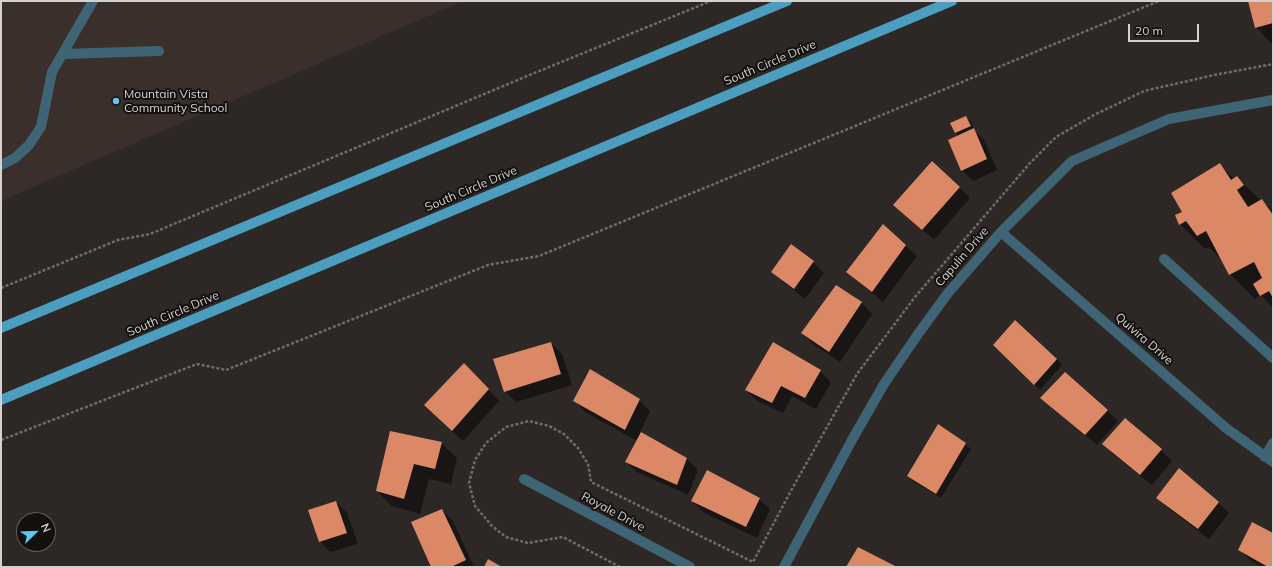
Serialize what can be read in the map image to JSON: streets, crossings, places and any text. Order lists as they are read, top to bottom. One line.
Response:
{"streets":{"main road":["South Circle Drive"],"street":["Capulin Drive","Quivira Drive","Royale Drive"]},"crossings":[["Capulin Drive","Quivira Drive"]],"places":["Mountain Vista Community School"],"scale_bar":"20 m","north":"top right"}
